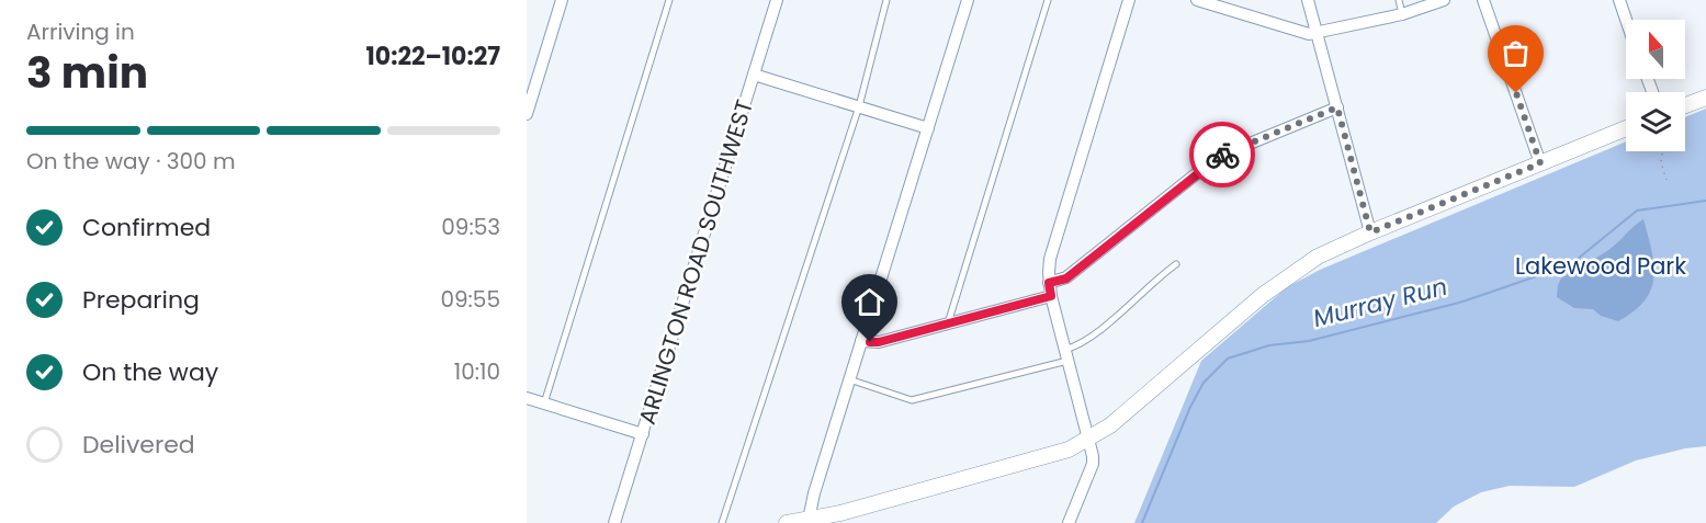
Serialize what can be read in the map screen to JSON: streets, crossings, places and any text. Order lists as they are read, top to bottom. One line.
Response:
{"streets":{"street":["ARLINGTON ROAD SOUTHWEST"]},"water":["Murray Run"],"parks":["Lakewood Park"],"north":"top","page":{"heading":["3 min","Arriving in","10:22–10:27"],"bar":"On the way · 300 m","list":[["Confirmed","09:53"],["Preparing","09:55"],["On the way","10:10"],"Delivered"]}}
